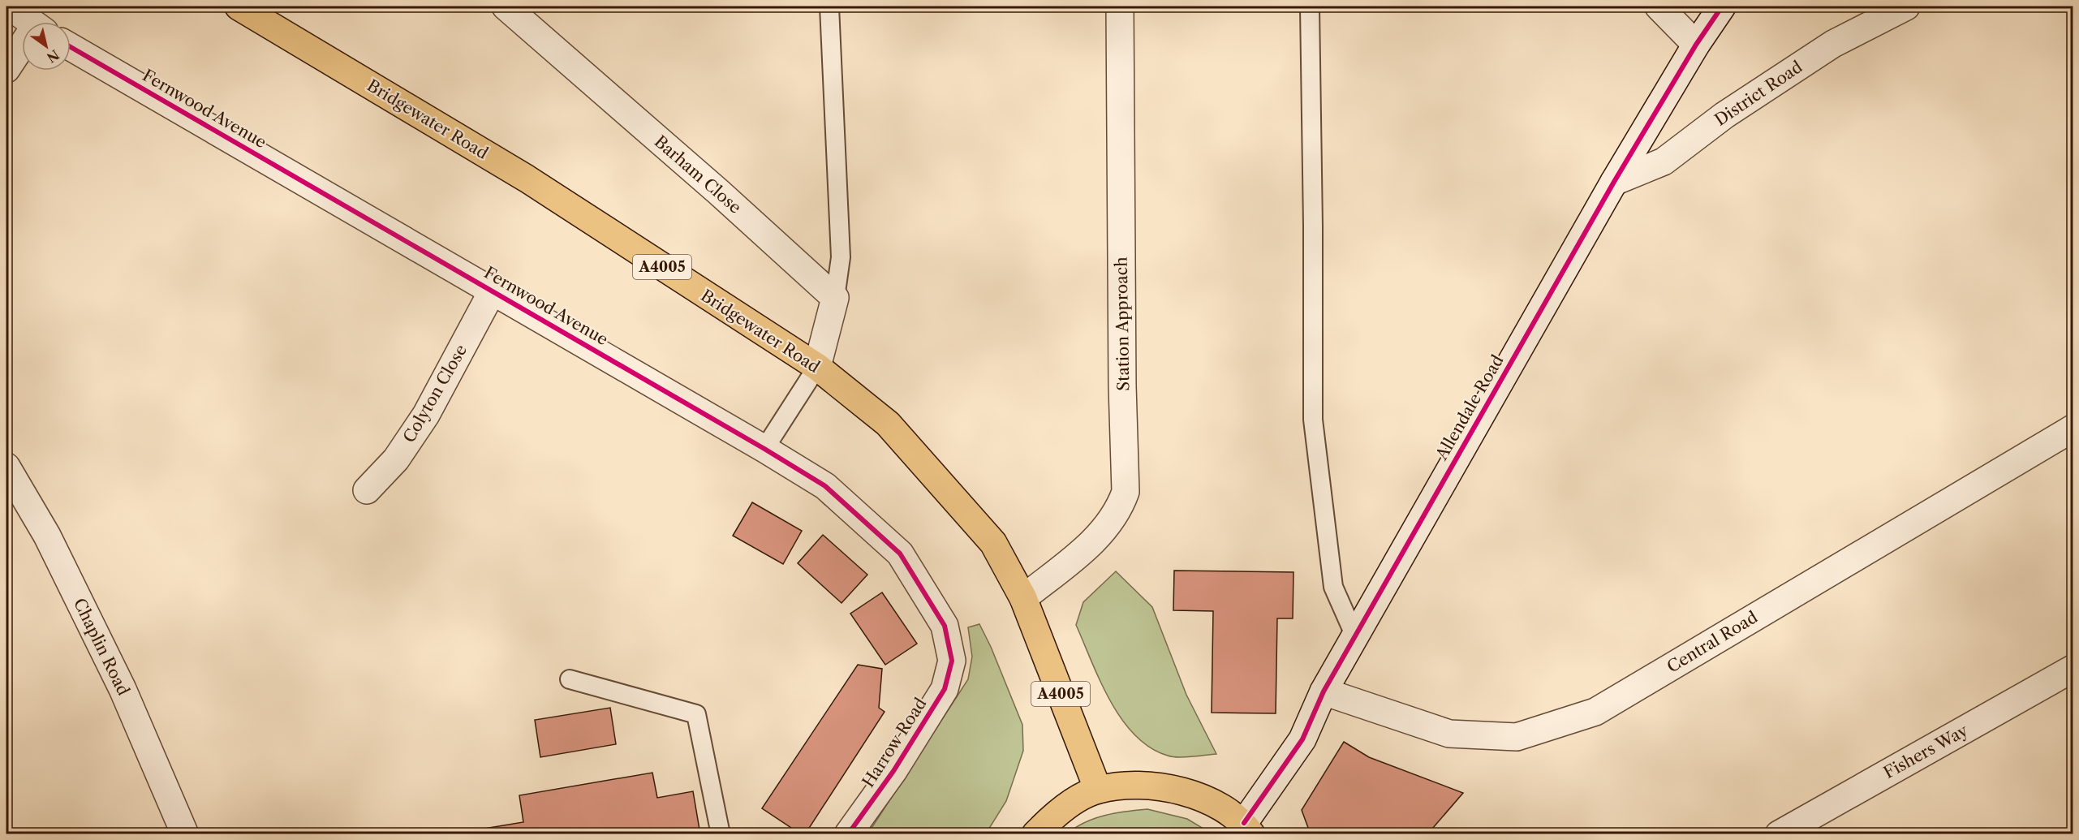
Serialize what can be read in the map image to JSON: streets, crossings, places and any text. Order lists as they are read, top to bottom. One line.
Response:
{"streets":{"main road":["Bridgewater Road","A4005"],"street":["District Road","Fernwood Avenue","Barham Close","Station Approach","Colyton Close","Allendale Road","Central Road","Chaplin Road","Harrow Road","Fishers Way"]},"crossings":[["District Road","Allendale Road"],["Fernwood Avenue","Colyton Close"],["Fernwood Avenue","Harrow Road"],["Bridgewater Road","Station Approach"],["Allendale Road","Central Road"]],"north":"bottom right"}
